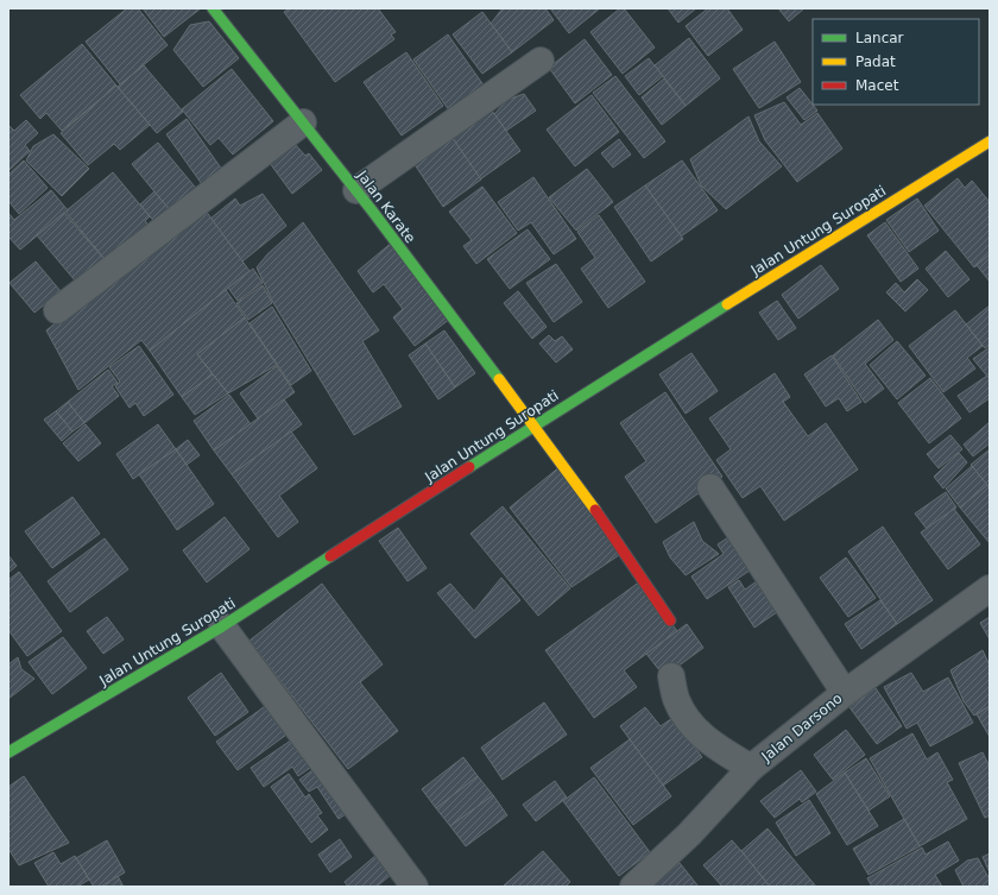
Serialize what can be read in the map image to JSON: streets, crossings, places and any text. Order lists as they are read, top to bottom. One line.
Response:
{"streets":{"main road":["Jalan Karate","Jalan Untung Suropati"],"street":["Jalan Darsono"]},"crossings":[["Jalan Karate","Jalan Untung Suropati"]],"legend":["Lancar","Padat","Macet"]}
